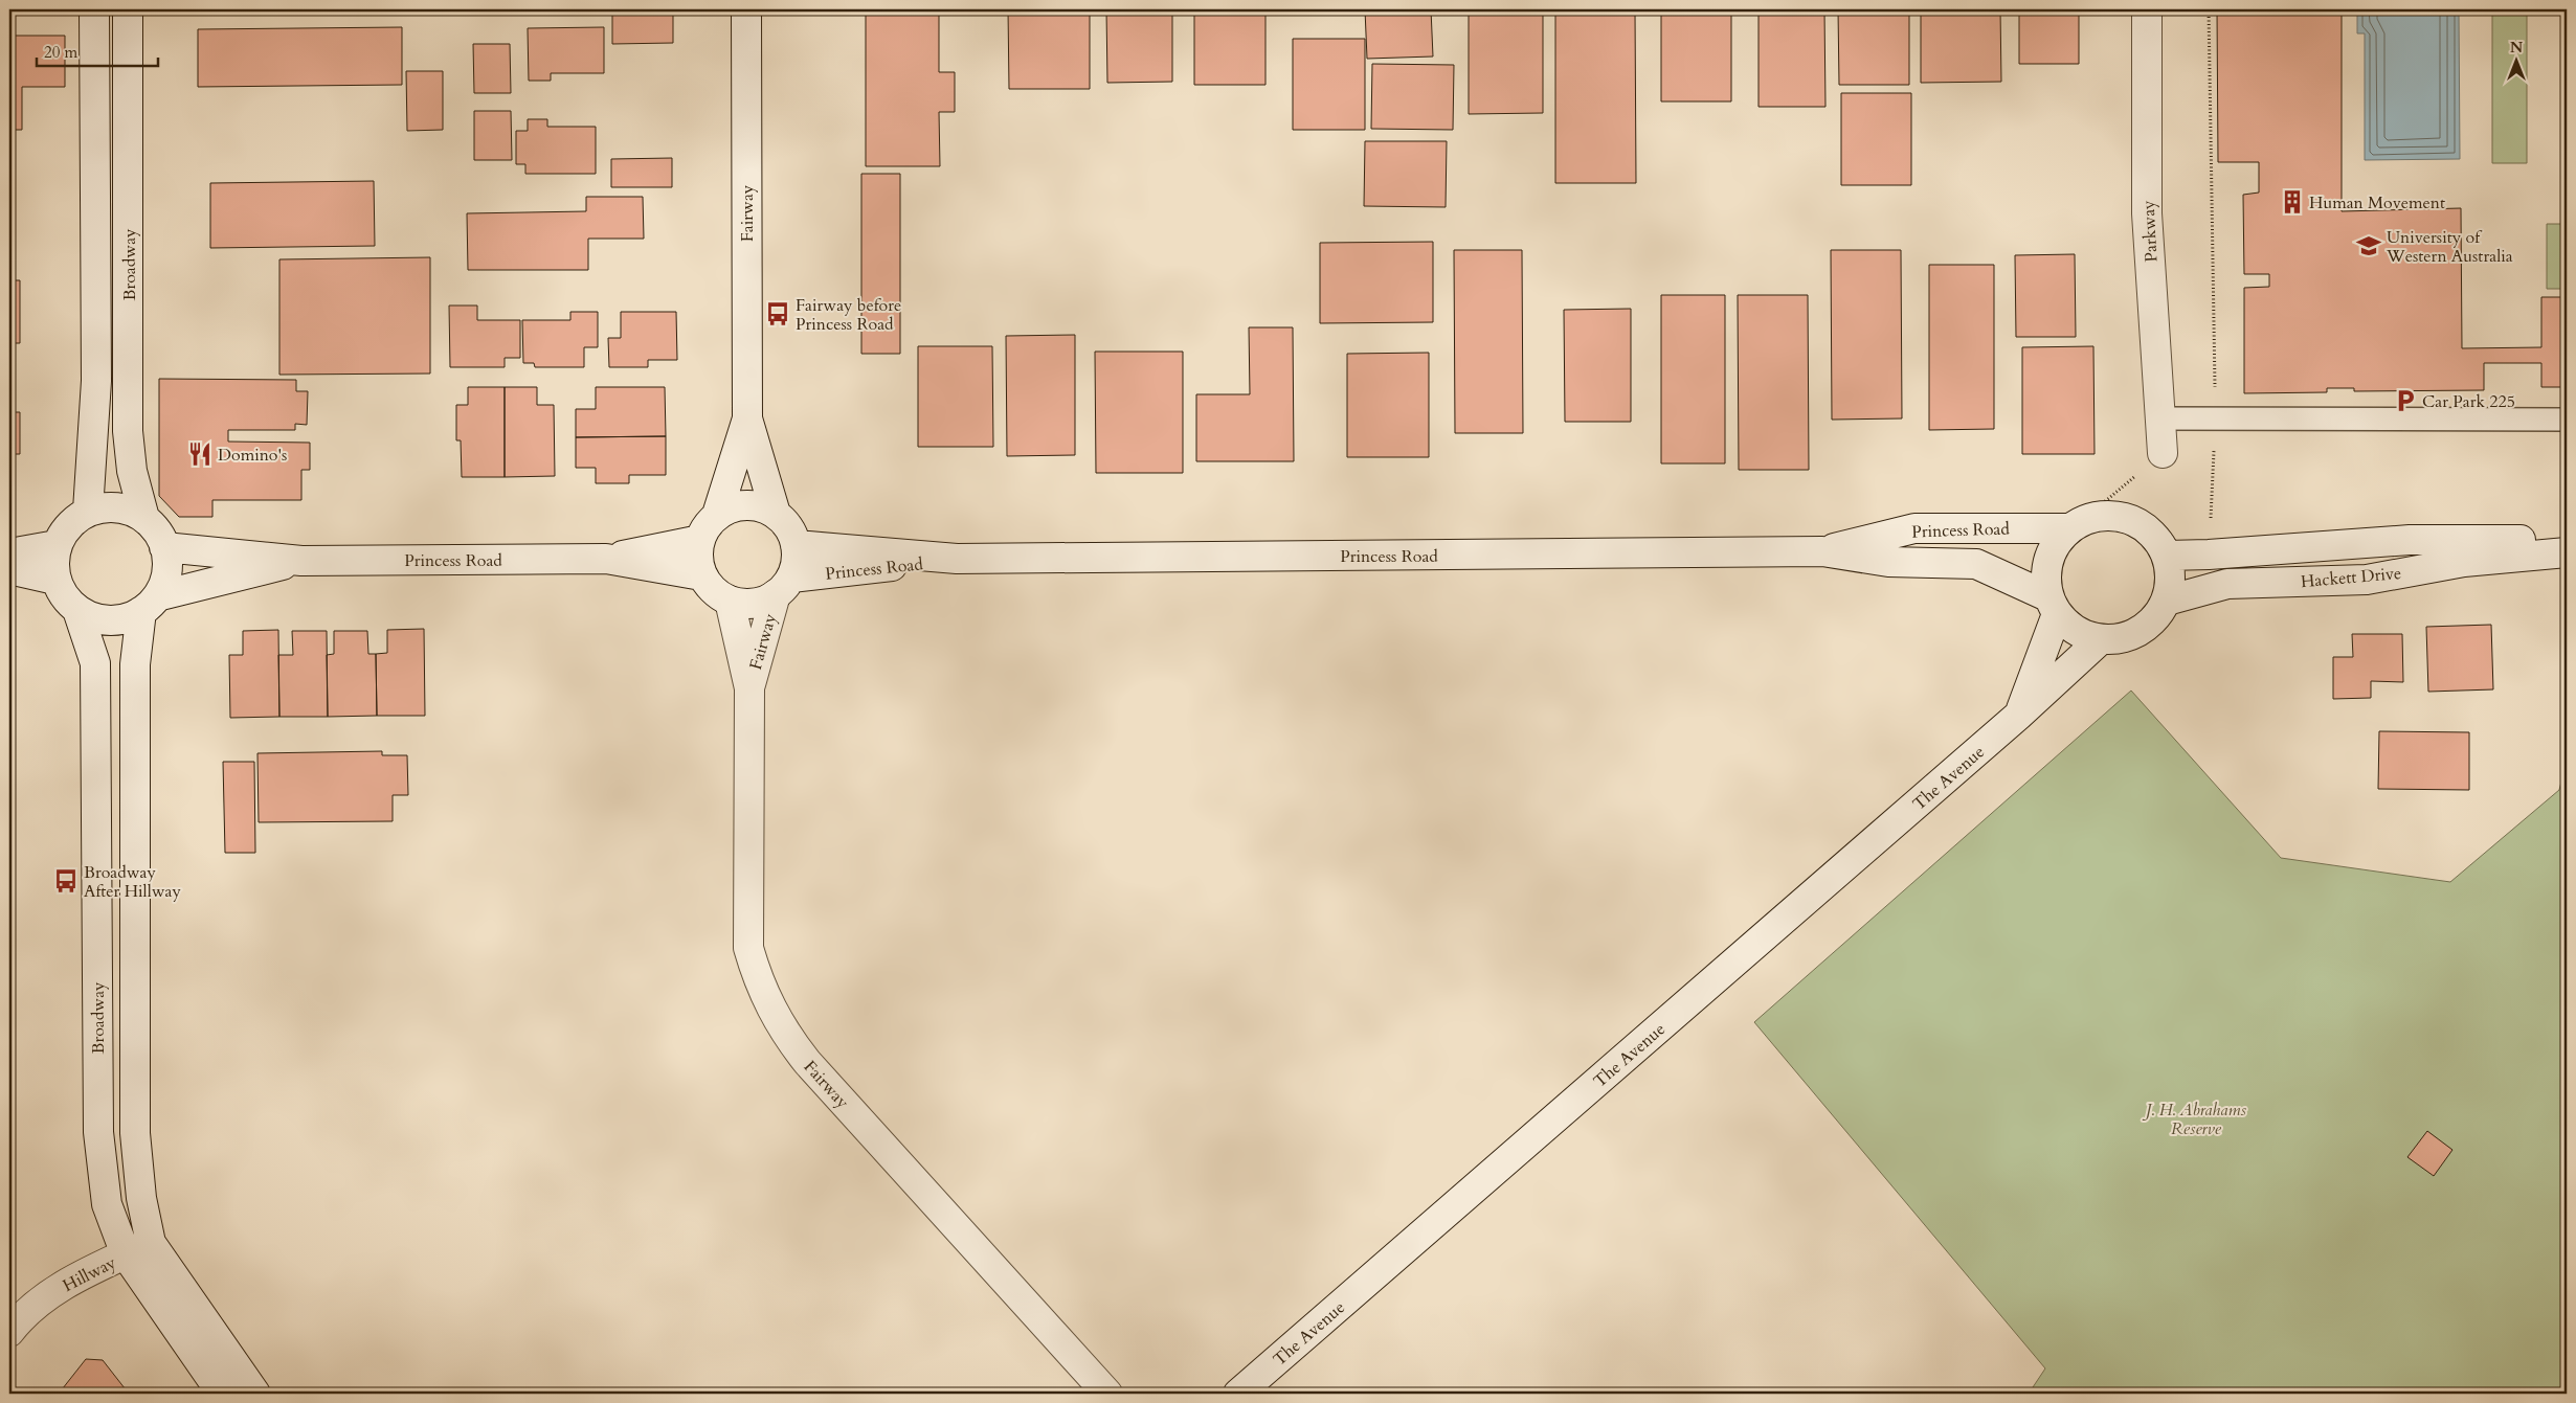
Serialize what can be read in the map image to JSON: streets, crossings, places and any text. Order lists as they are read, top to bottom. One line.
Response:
{"streets":{"main road":["Fairway","Parkway","Broadway","Princess Road","Hackett Drive","The Avenue","Hillway"]},"crossings":[["Fairway","Princess Road"],["Broadway","Princess Road"],["Broadway","Hillway"],["Princess Road","Hackett Drive"],["Princess Road","The Avenue"],["Hackett Drive","The Avenue"]],"parks":["J. H. Abrahams Reserve"],"places":{"building":["Human Movement"],"school or university":["University of Western Australia"],"bus stop":["Fairway before Princess Road","Broadway After Hillway"],"parking":["Car Park 225"],"restaurant":["Domino's"]},"scale_bar":"20 m","north":"top"}
